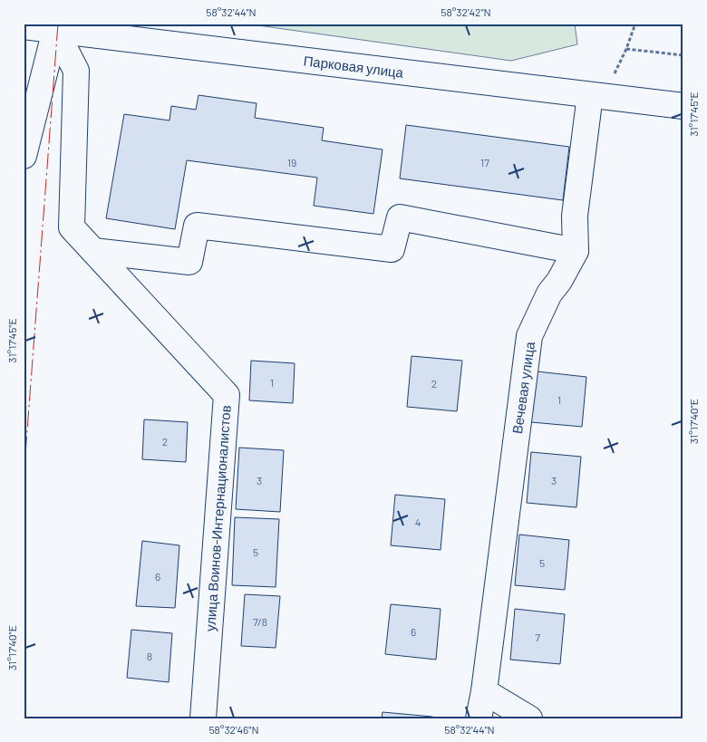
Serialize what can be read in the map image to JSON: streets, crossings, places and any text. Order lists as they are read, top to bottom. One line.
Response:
{"streets":{"street":["Парковая улица","Вечевая улица","улица Воинов-Интернационалистов"]},"crossings":[["Парковая улица","улица Воинов-Интернационалистов"]],"house_numbers":["19","17","1","2","1","2","3","3","4","5","5","6","7/8","6","7","8"],"coordinates":["58°32'44\"N","58°32'42\"N","31°17'45\"E","31°17'40\"E","58°32'46\"N"]}
